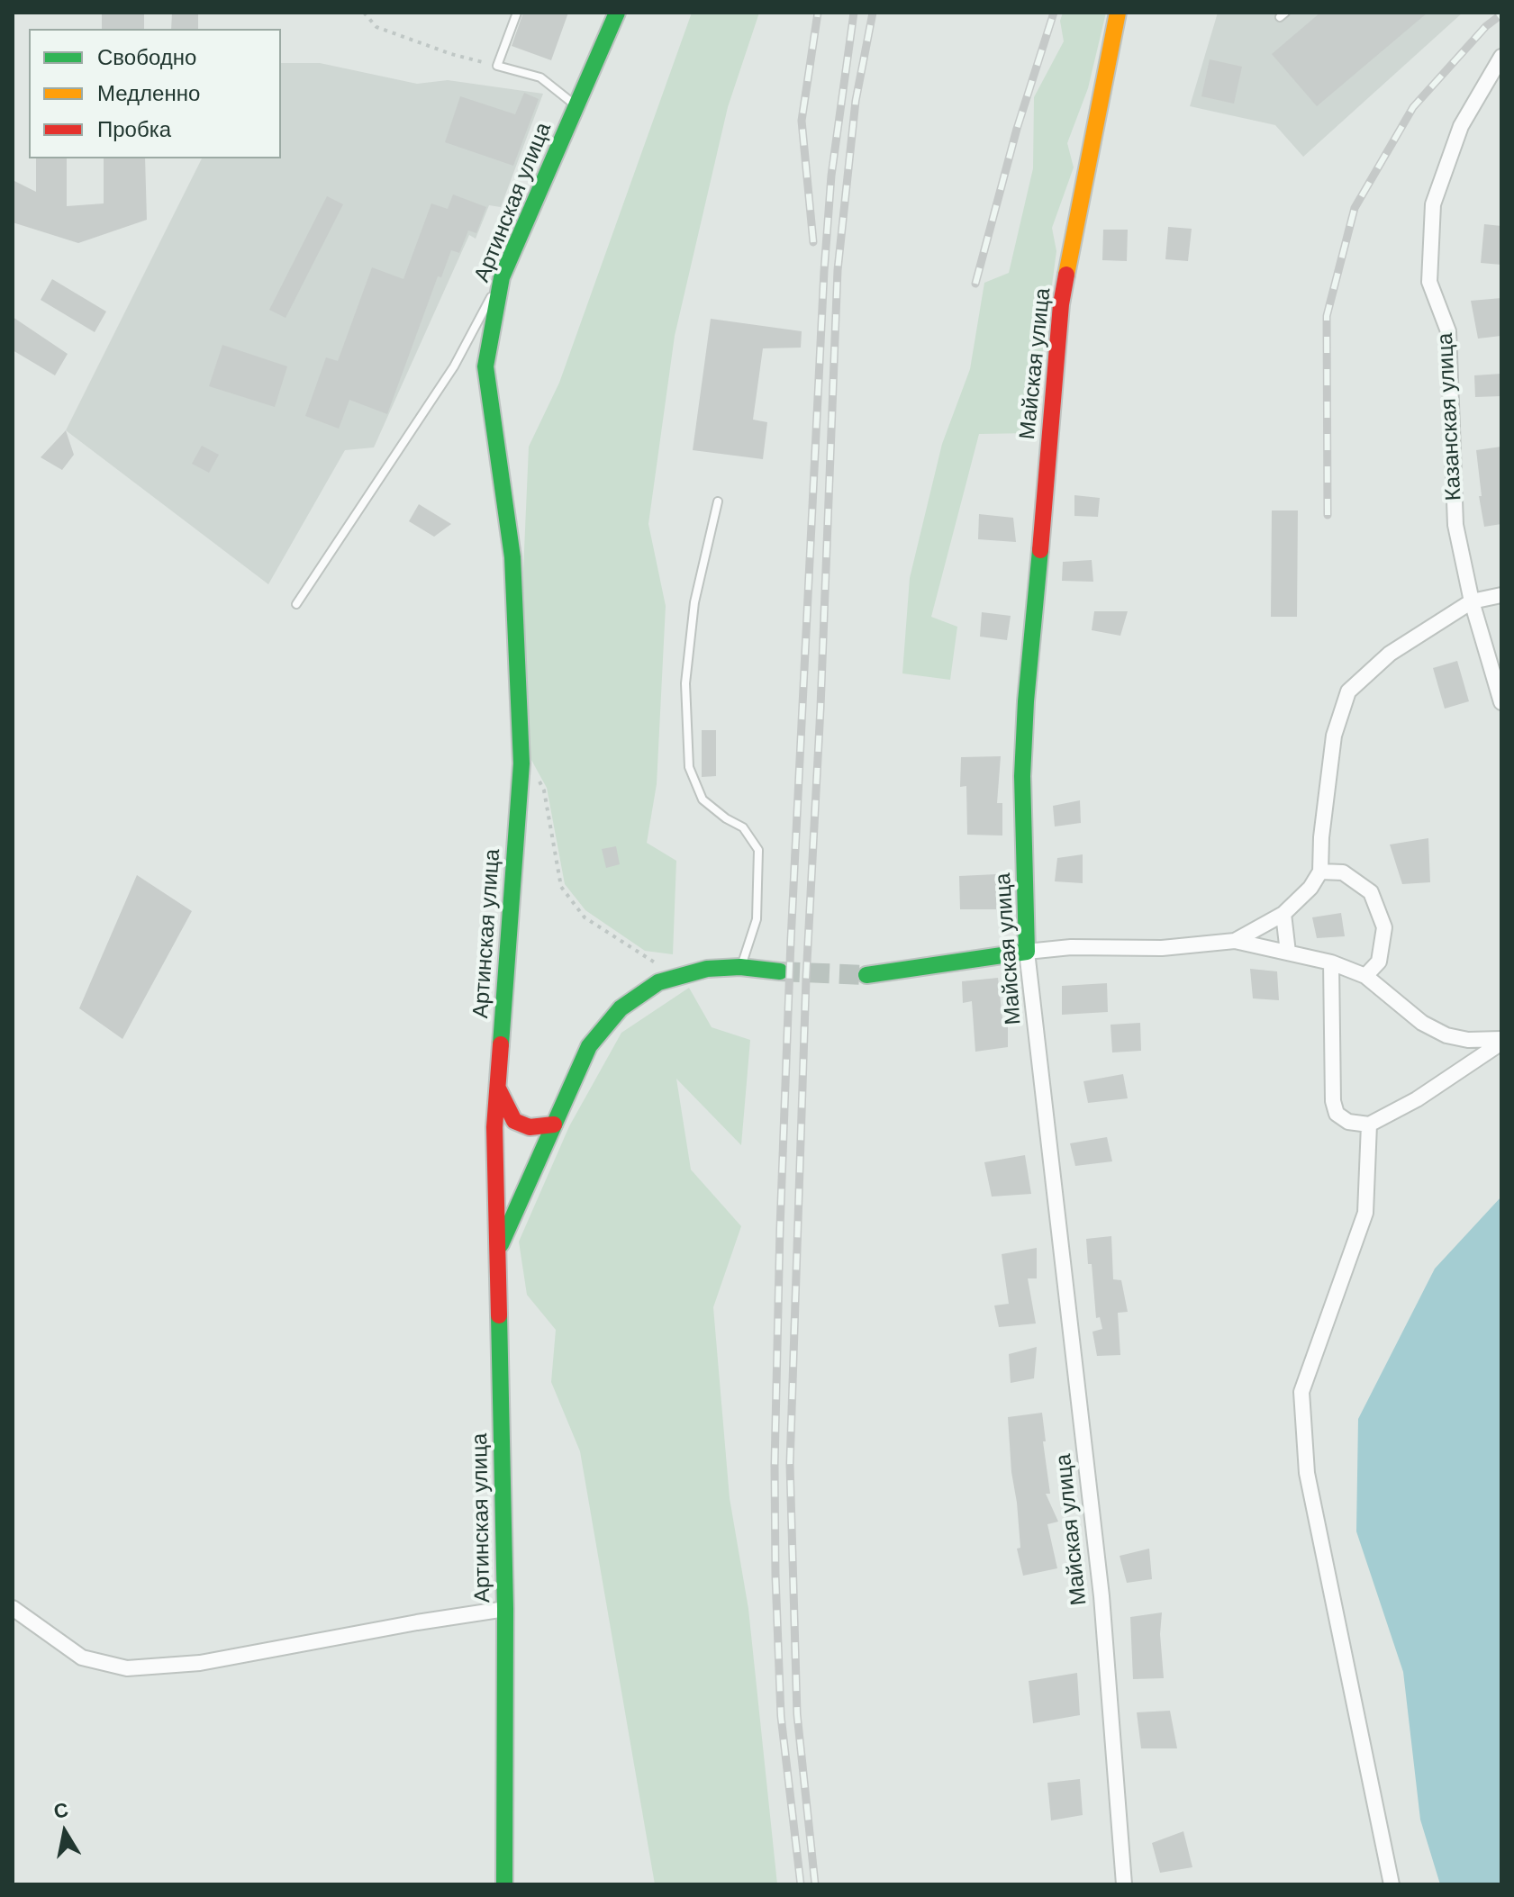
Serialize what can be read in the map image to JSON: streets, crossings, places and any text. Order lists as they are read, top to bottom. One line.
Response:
{"streets":{"street":["Артинская улица","Майская улица","Казанская улица"]},"legend":["Свободно","Медленно","Пробка"],"north":"top"}
